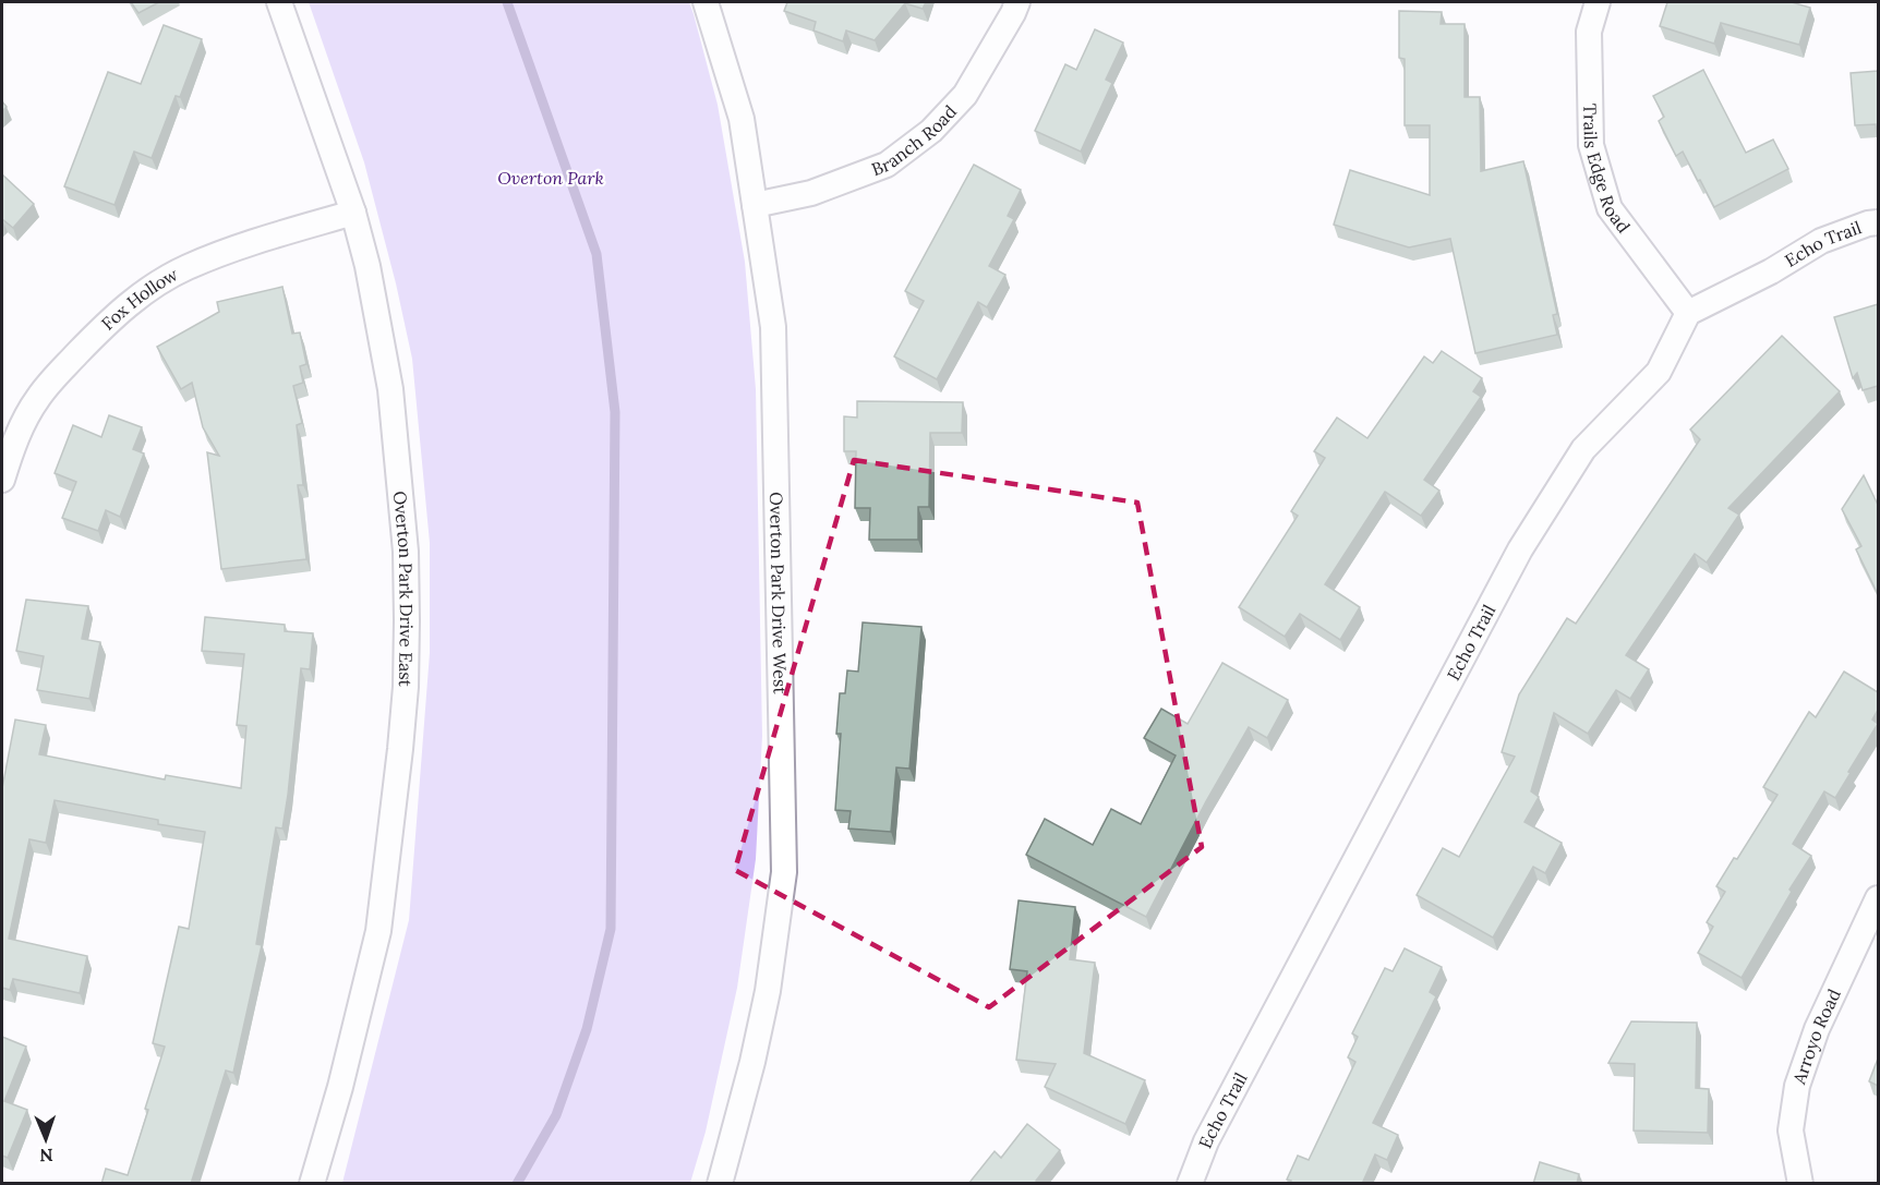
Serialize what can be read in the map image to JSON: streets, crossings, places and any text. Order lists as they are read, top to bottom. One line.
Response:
{"streets":{"street":["Branch Road","Trails Edge Road","Echo Trail","Fox Hollow","Overton Park Drive East","Overton Park Drive West","Arroyo Road"]},"crossings":[["Branch Road","Overton Park Drive West"],["Trails Edge Road","Echo Trail"],["Fox Hollow","Overton Park Drive East"]],"parks":["Overton Park"],"north":"bottom"}
